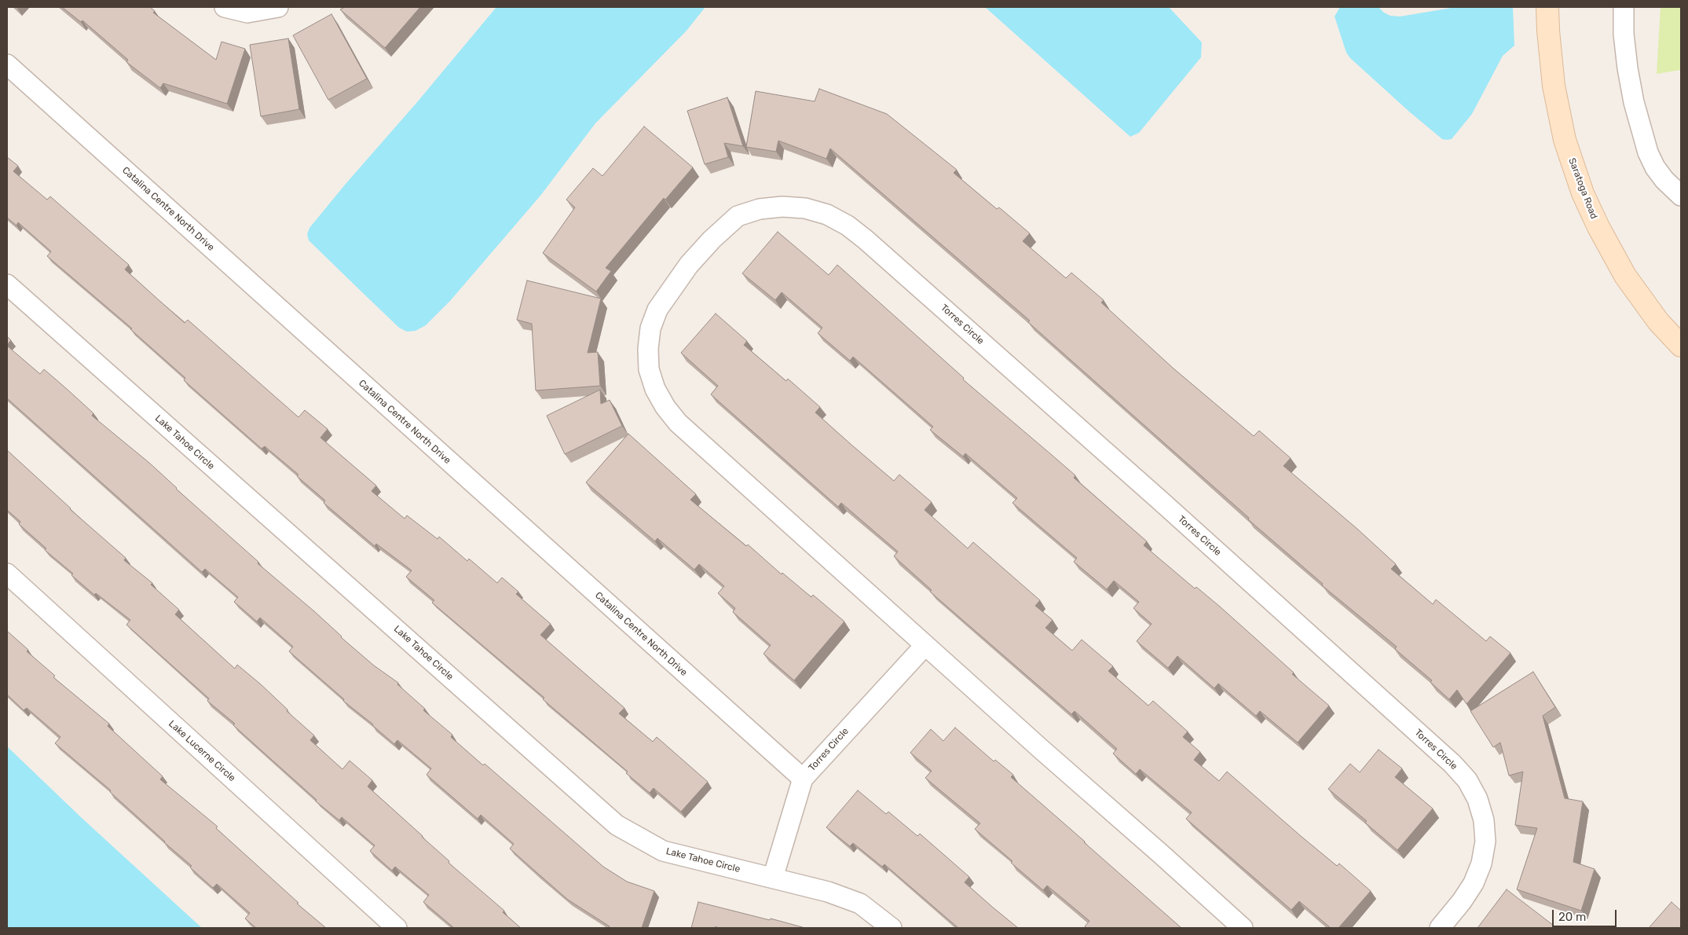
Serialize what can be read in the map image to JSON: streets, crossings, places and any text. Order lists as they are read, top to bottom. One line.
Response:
{"streets":{"street":["Saratoga Road","Catalina Centre North Drive","Torres Circle","Lake Tahoe Circle","Lake Lucerne Circle"]},"crossings":[["Catalina Centre North Drive","Torres Circle"],["Torres Circle","Lake Tahoe Circle"]],"scale_bar":"20 m"}
